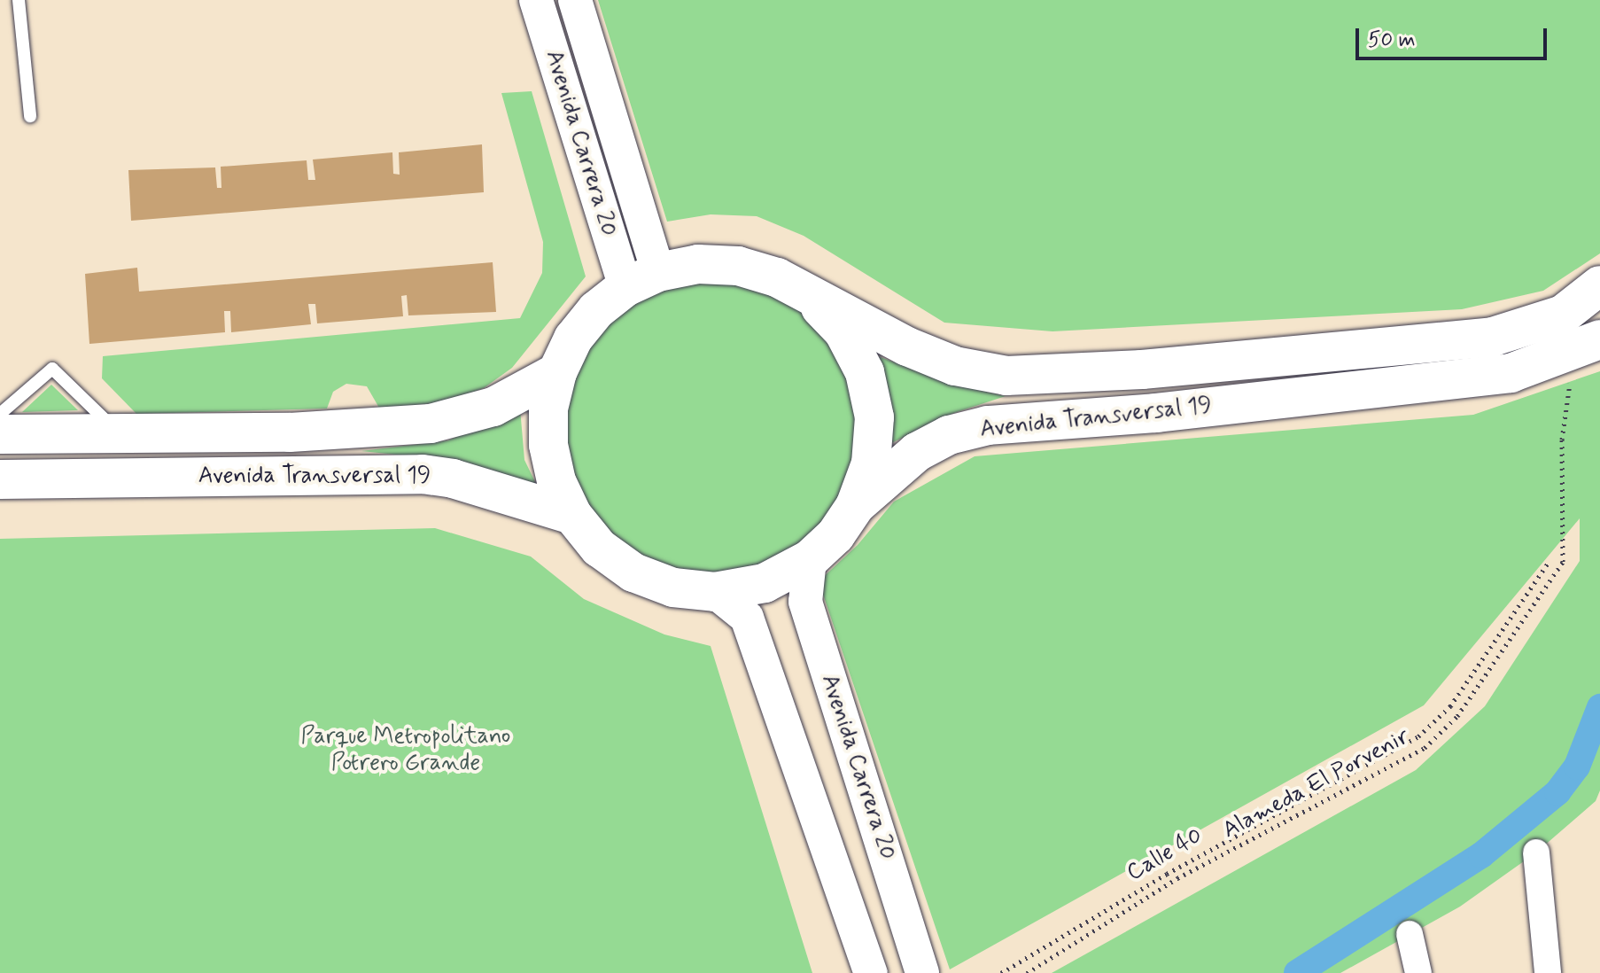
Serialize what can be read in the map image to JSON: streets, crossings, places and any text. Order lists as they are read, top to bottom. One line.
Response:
{"streets":{"main road":["Avenida Transversal 19"],"street":["Avenida Carrera 20"],"path":["Alameda El Porvenir","Calle 40"]},"crossings":[["Avenida Carrera 20","Avenida Transversal 19"],["Avenida Transversal 19","Alameda El Porvenir"]],"parks":["Parque Metropolitano Potrero Grande"],"scale_bar":"50 m"}
